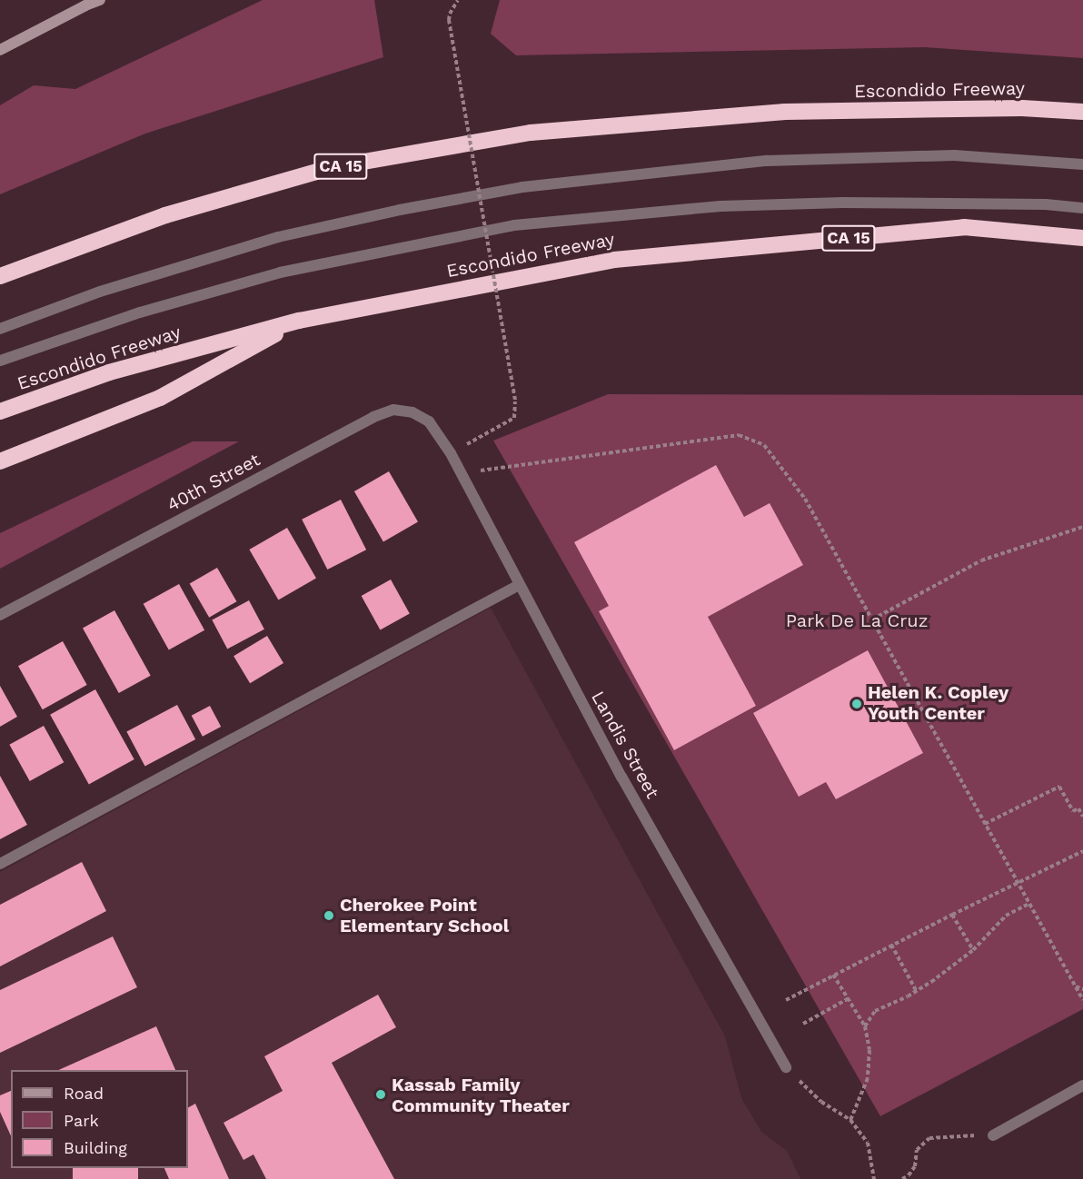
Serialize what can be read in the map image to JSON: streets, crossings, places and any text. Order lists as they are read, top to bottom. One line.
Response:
{"streets":{"highway":["Escondido Freeway","CA 15"],"street":["40th Street","Landis Street"]},"crossings":[["40th Street","Landis Street"]],"parks":["Park De La Cruz"],"places":["Helen K. Copley Youth Center","Cherokee Point Elementary School","Kassab Family Community Theater"],"legend":["Road","Park","Building"]}
